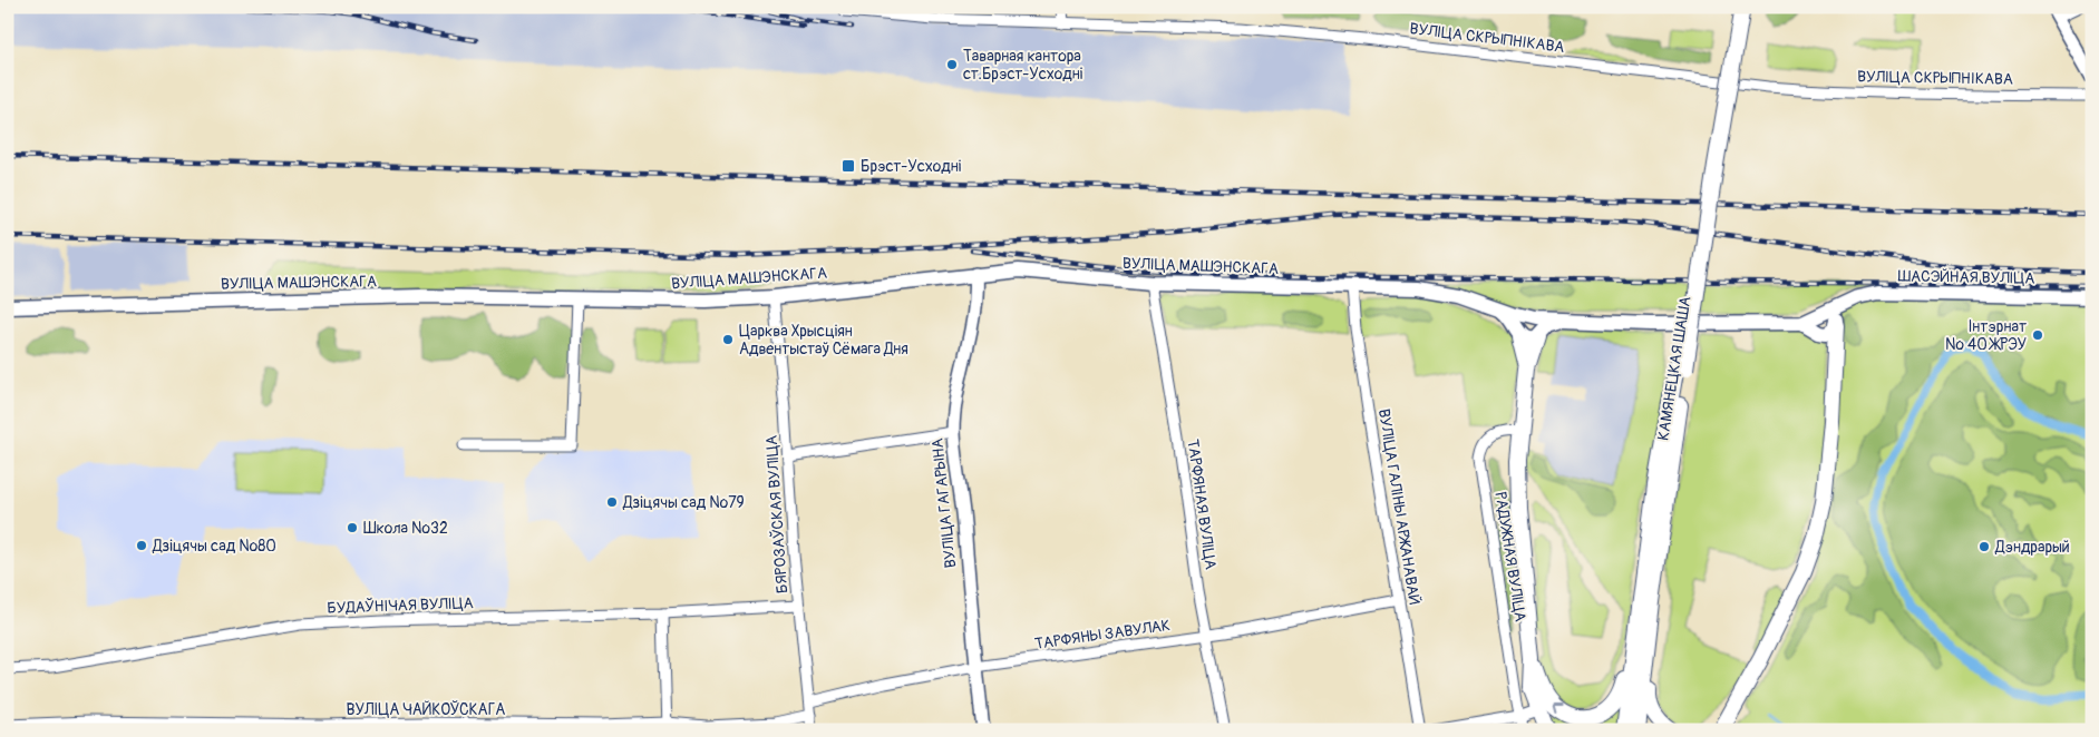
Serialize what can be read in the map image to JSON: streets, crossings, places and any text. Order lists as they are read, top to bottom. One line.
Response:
{"streets":{"main road":["ВУЛІЦА МАШЭНСКАГА","ШАСЭЙНАЯ ВУЛІЦА","КАМЯНЕЦКАЯ ШАША"],"street":["ВУЛІЦА СКРЫПНІКАВА","ВУЛІЦА ГАГАРЫНА","ТАРФЯНАЯ ВУЛІЦА","ВУЛІЦА ГАЛІНЫ АРЖАНАВАЙ","БЯРОЗАЎСКАЯ ВУЛІЦА","РАДУЖНАЯ ВУЛІЦА","БУДАЎНІЧАЯ ВУЛІЦА","ТАРФЯНЫ ЗАВУЛАК","ВУЛІЦА ЧАЙКОЎСКАГА"]},"crossings":[["ВУЛІЦА МАШЭНСКАГА","ВУЛІЦА ГАГАРЫНА"],["ВУЛІЦА МАШЭНСКАГА","ТАРФЯНАЯ ВУЛІЦА"],["ВУЛІЦА МАШЭНСКАГА","ВУЛІЦА ГАЛІНЫ АРЖАНАВАЙ"],["ВУЛІЦА МАШЭНСКАГА","БЯРОЗАЎСКАЯ ВУЛІЦА"],["ВУЛІЦА ГАГАРЫНА","ТАРФЯНЫ ЗАВУЛАК"],["ТАРФЯНАЯ ВУЛІЦА","ТАРФЯНЫ ЗАВУЛАК"],["ВУЛІЦА ГАЛІНЫ АРЖАНАВАЙ","ТАРФЯНЫ ЗАВУЛАК"],["БЯРОЗАЎСКАЯ ВУЛІЦА","БУДАЎНІЧАЯ ВУЛІЦА"],["БЯРОЗАЎСКАЯ ВУЛІЦА","ТАРФЯНЫ ЗАВУЛАК"],["БЯРОЗАЎСКАЯ ВУЛІЦА","ВУЛІЦА ЧАЙКОЎСКАГА"]],"places":{"other":["Таварная кантора ст.Брэст-Усходні","Інтэрнат № 40 ЖРЭУ","Царква Хрысціян Адвентыстаў Сёмага Дня","Дзіцячы сад №79","Школа №32","Дзіцячы сад №80","Дэндрарый"],"transit":["Брэст-Усходні"]}}
